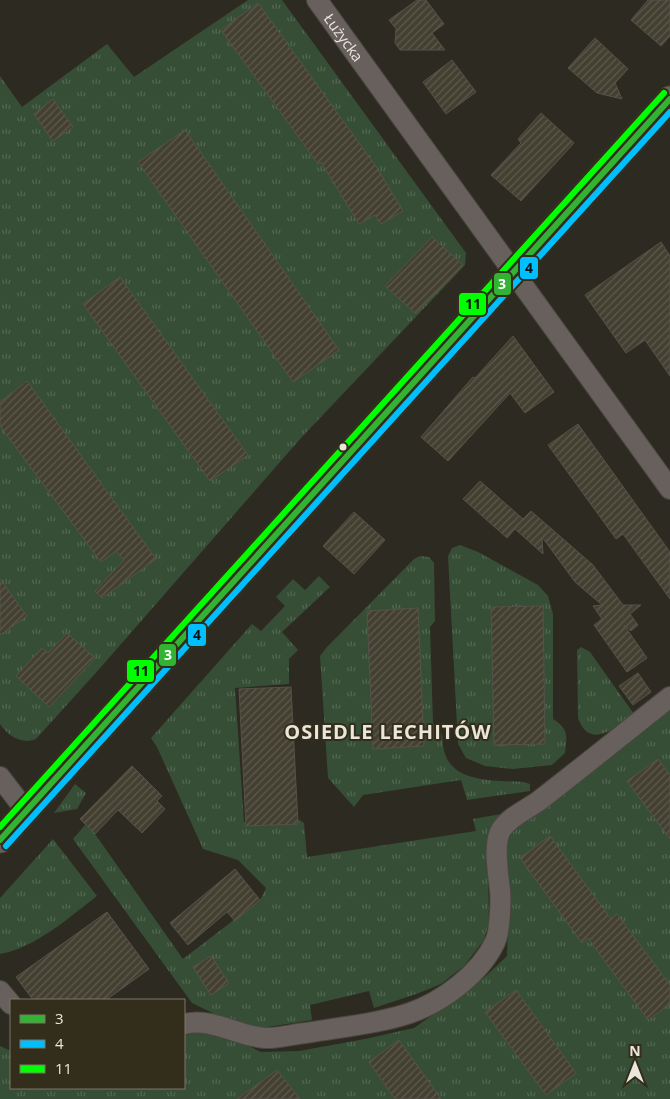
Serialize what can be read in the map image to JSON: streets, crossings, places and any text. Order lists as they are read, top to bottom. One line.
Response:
{"streets":{"street":["Łużycka"]},"districts":["OSIEDLE LECHITÓW"],"lines":["transit line 11","transit line 3","transit line 4"],"legend":["3","4","11"],"north":"top"}
